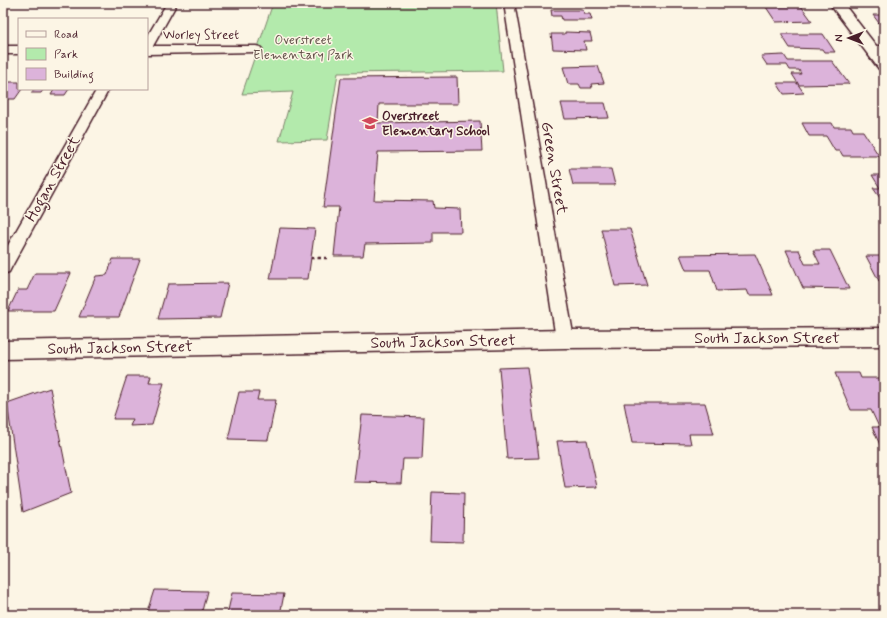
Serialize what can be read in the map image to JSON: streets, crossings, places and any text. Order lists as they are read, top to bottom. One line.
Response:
{"streets":{"main road":["South Jackson Street"],"street":["Worley Street","Green Street","Hogan Street"]},"crossings":[["Green Street","South Jackson Street"]],"parks":["Overstreet Elementary Park"],"places":{"school or university":["Overstreet Elementary School"]},"legend":["Road","Park","Building"],"north":"left"}
